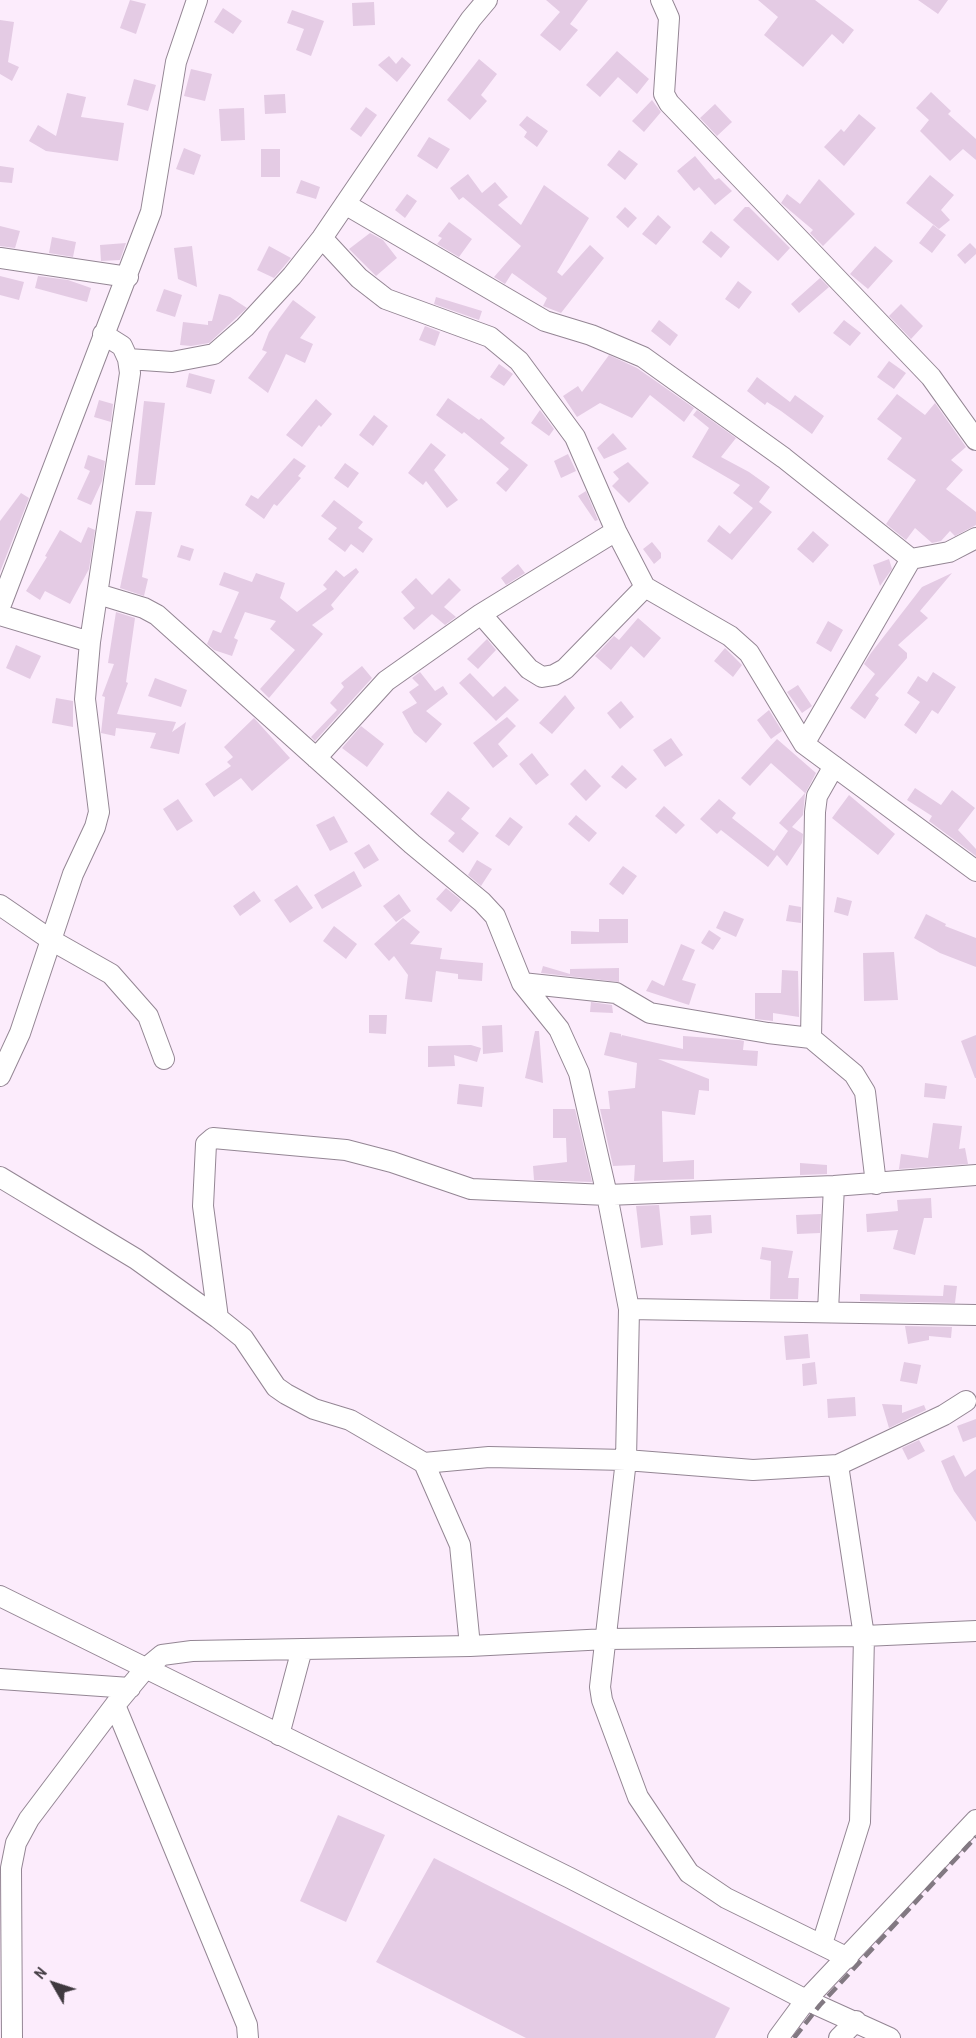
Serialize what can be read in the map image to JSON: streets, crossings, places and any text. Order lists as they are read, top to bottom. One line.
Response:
{"north":"top left"}
